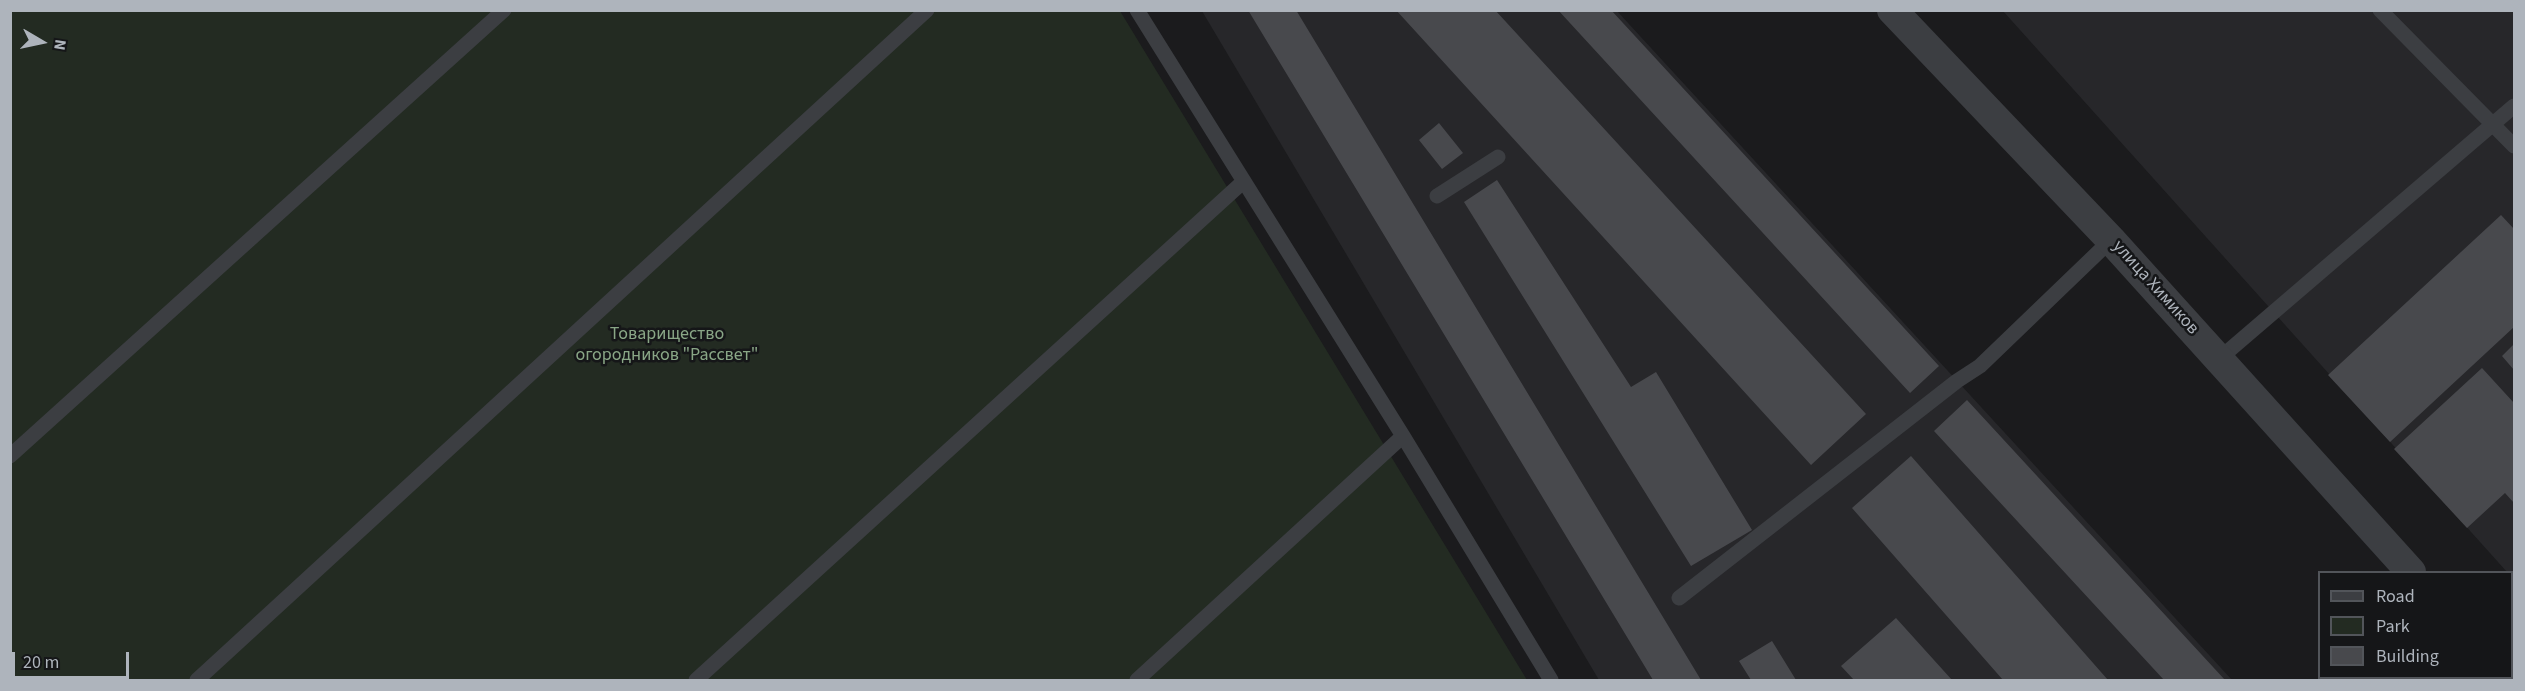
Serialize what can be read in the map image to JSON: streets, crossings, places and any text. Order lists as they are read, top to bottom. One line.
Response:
{"streets":{"street":["улица Химиков"]},"parks":["Товарищество огородников \"Рассвет\""],"legend":["Road","Park","Building"],"scale_bar":"20 m","north":"right"}
